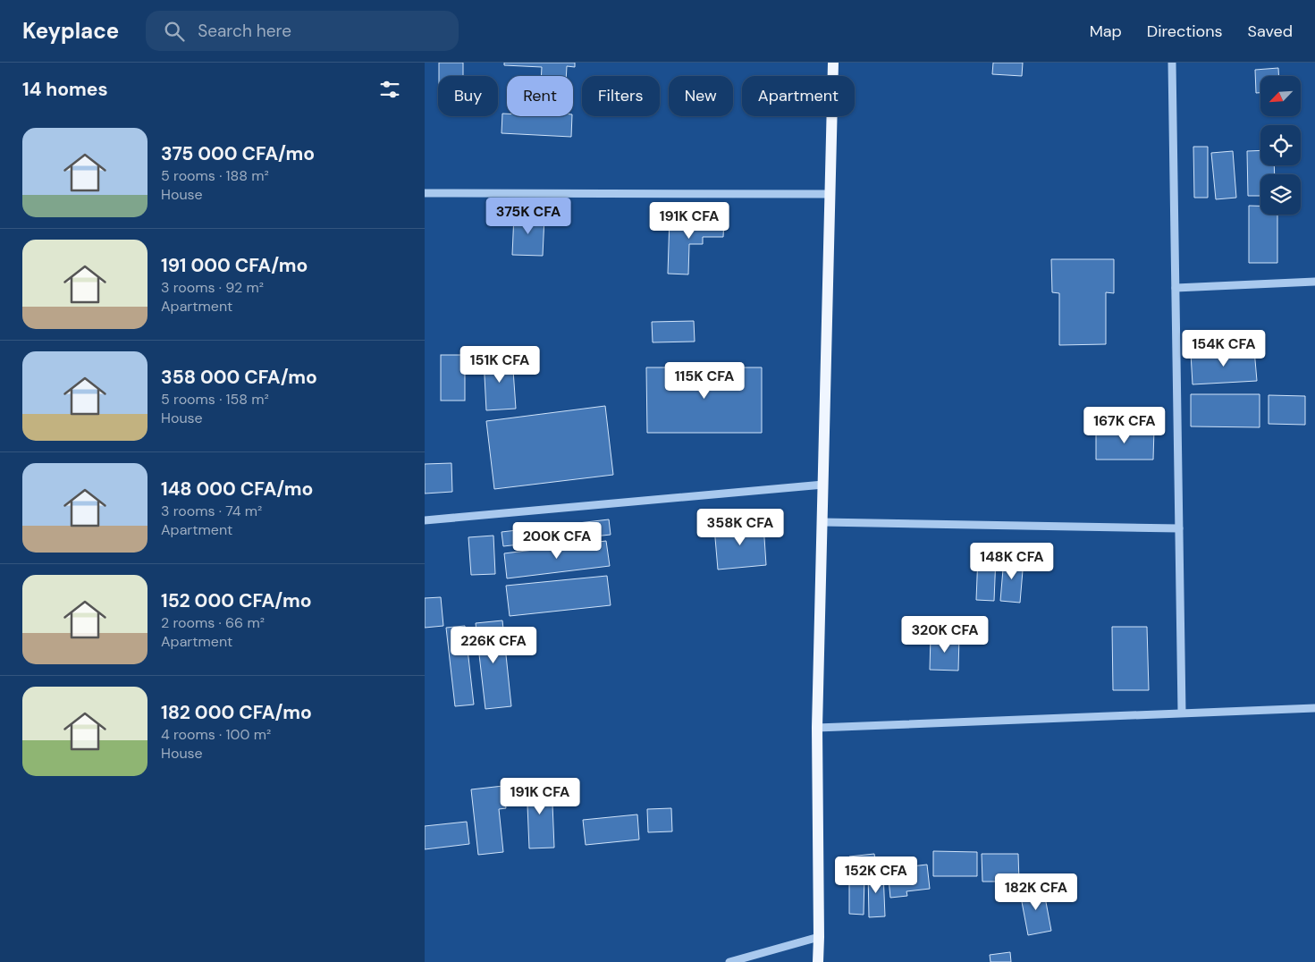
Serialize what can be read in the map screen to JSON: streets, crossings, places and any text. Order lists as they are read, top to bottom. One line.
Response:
{"north":"bottom left","page":{"header":"Keyplace","search":"Search here","nav":["Map","Directions","Saved"],"heading":"14 homes","chip":["Buy","Rent","Filters","New","Apartment"],"list":[{"name":"375 000 CFA/mo","note":"5 rooms · 188 m² · House"},{"name":"191 000 CFA/mo","note":"3 rooms · 92 m² · Apartment"},{"name":"358 000 CFA/mo","note":"5 rooms · 158 m² · House"},{"name":"148 000 CFA/mo","note":"3 rooms · 74 m² · Apartment"},{"name":"152 000 CFA/mo","note":"2 rooms · 66 m² · Apartment"},{"name":"182 000 CFA/mo","note":"4 rooms · 100 m² · House"}],"price":["375K CFA","191K CFA","154K CFA","151K CFA","115K CFA","167K CFA","358K CFA","200K CFA","148K CFA","320K CFA","226K CFA","191K CFA","152K CFA","182K CFA"]}}
